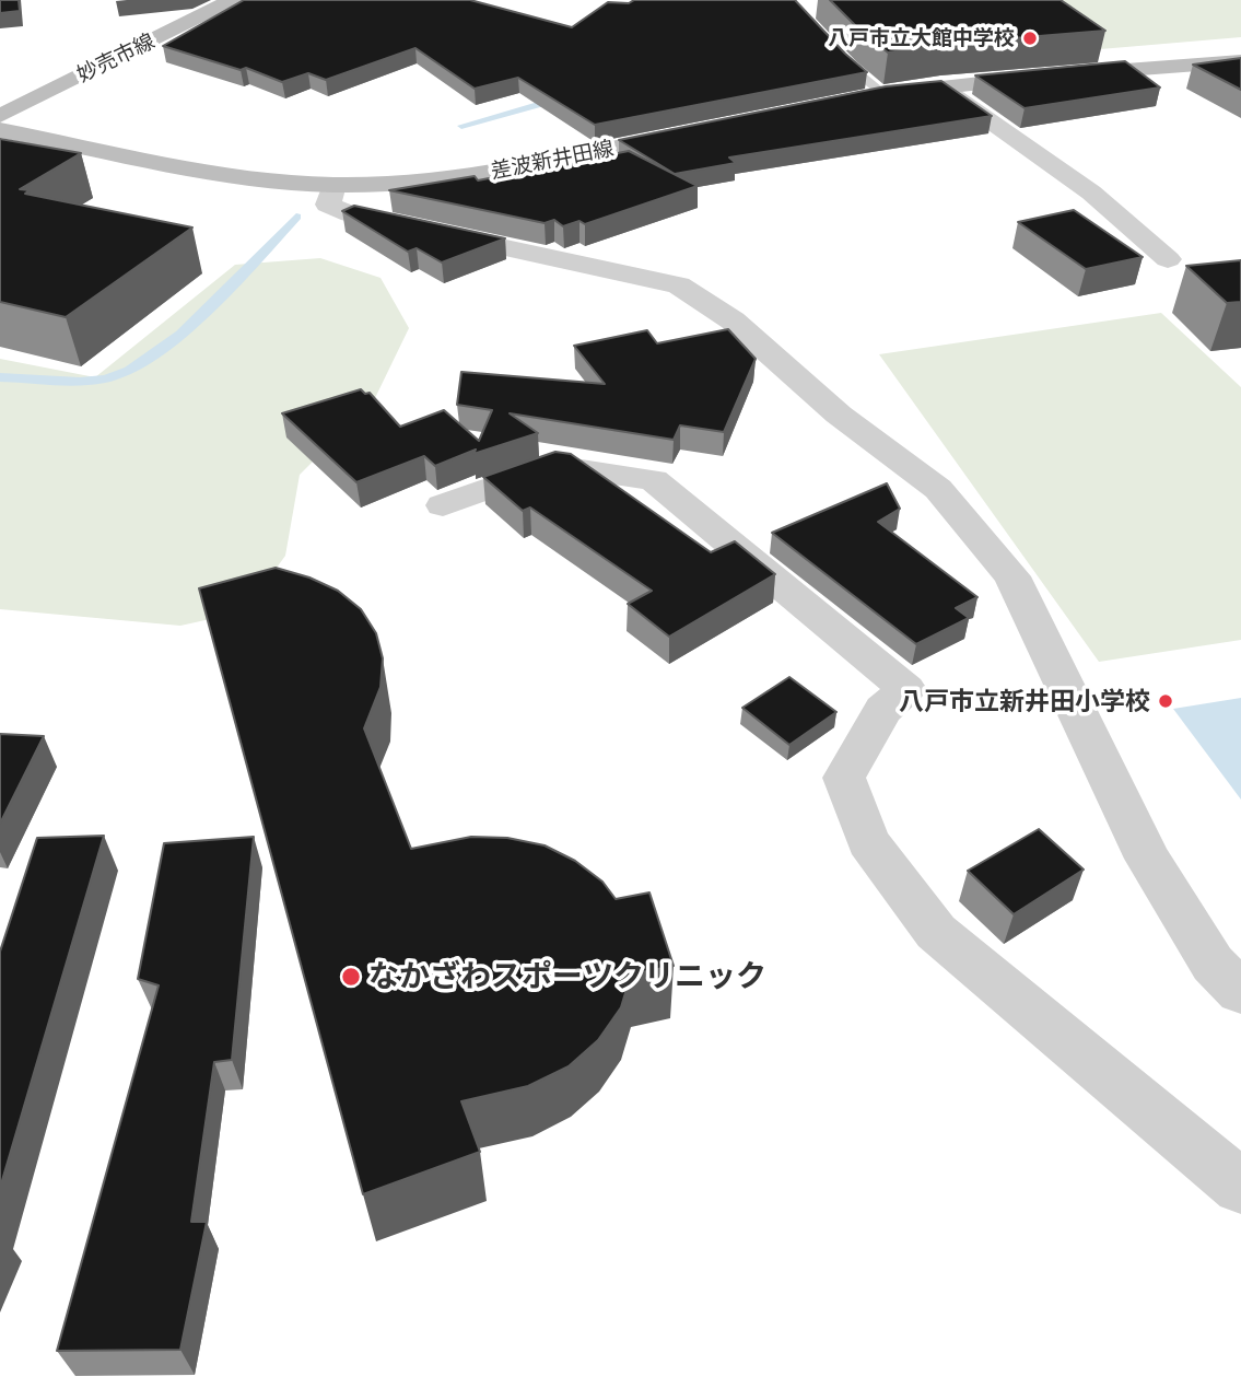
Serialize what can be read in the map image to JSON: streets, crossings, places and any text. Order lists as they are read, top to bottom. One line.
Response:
{"streets":{"main road":["妙売市線","差波新井田線"]},"places":["八戸市立大館中学校","八戸市立新井田小学校","なかざわスポーツクリニック"]}
